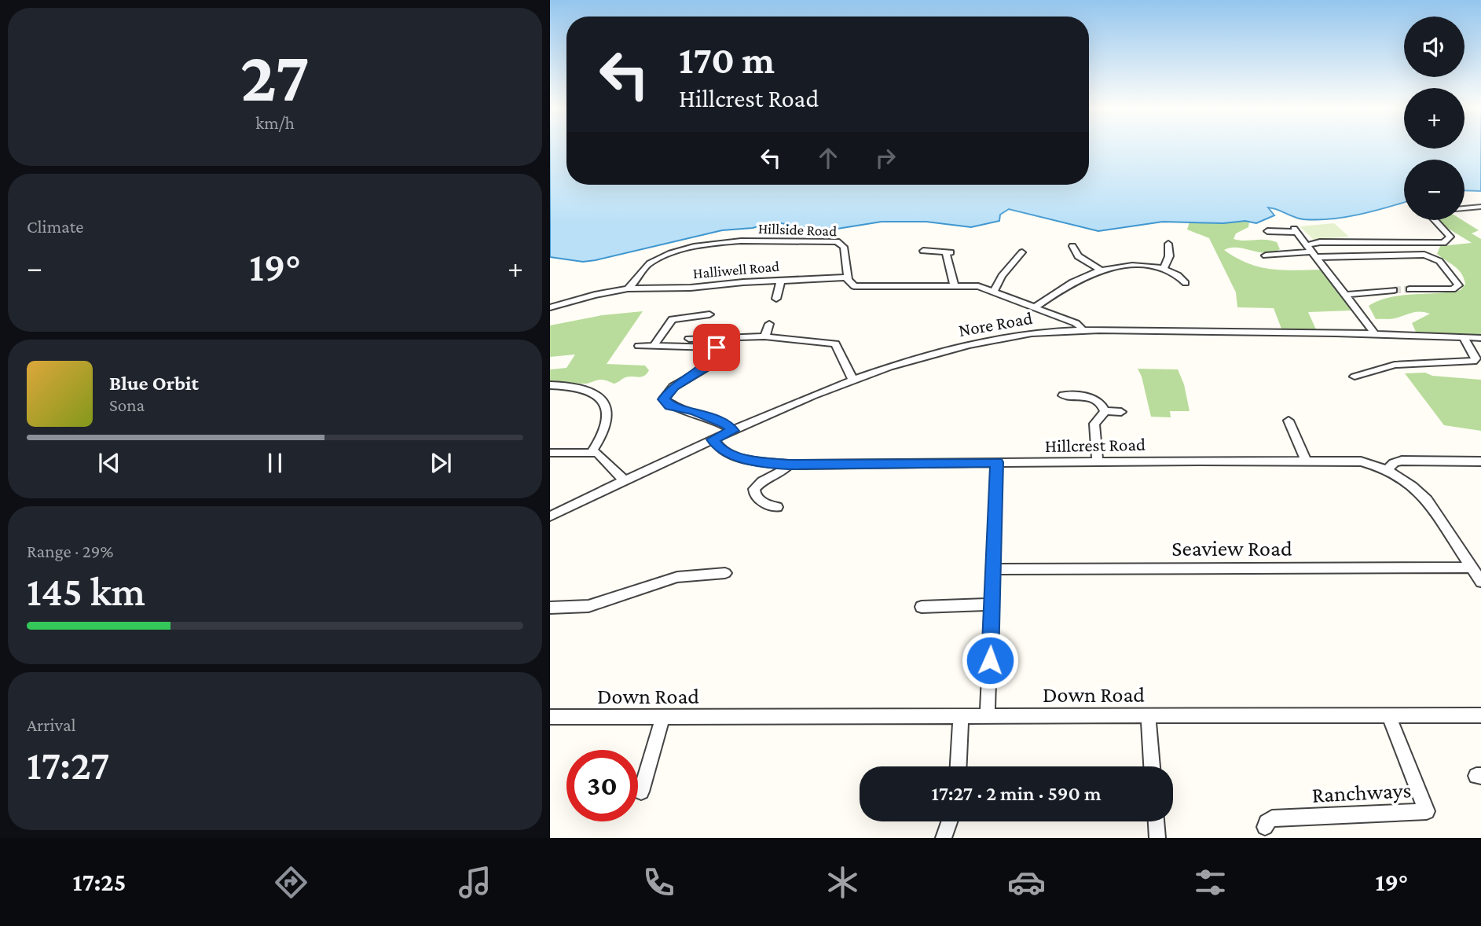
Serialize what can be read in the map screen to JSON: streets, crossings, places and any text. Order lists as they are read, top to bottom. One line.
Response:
{"streets":{"street":["Hillside Road","Halliwell Road","Nore Road","Hillcrest Road","Seaview Road","Down Road","Ranchways"]},"crossings":[["Hillside Road","Halliwell Road"],["Nore Road","Hillcrest Road"],["Hillcrest Road","Seaview Road"],["Down Road","Ranchways"]],"page":{"tile":[["27","km/h"],"Climate",["Range · 29%","145 km"],["Arrival","17:27"]],"map_buttons":["+","−"],"turn":["170 m","Hillcrest Road"],"heat":["−","19°","+"],"song":["Blue Orbit","Sona"],"limit":"30","trip":"17:27 · 2 min · 590 m","tabs":["17:25","19°"]}}
